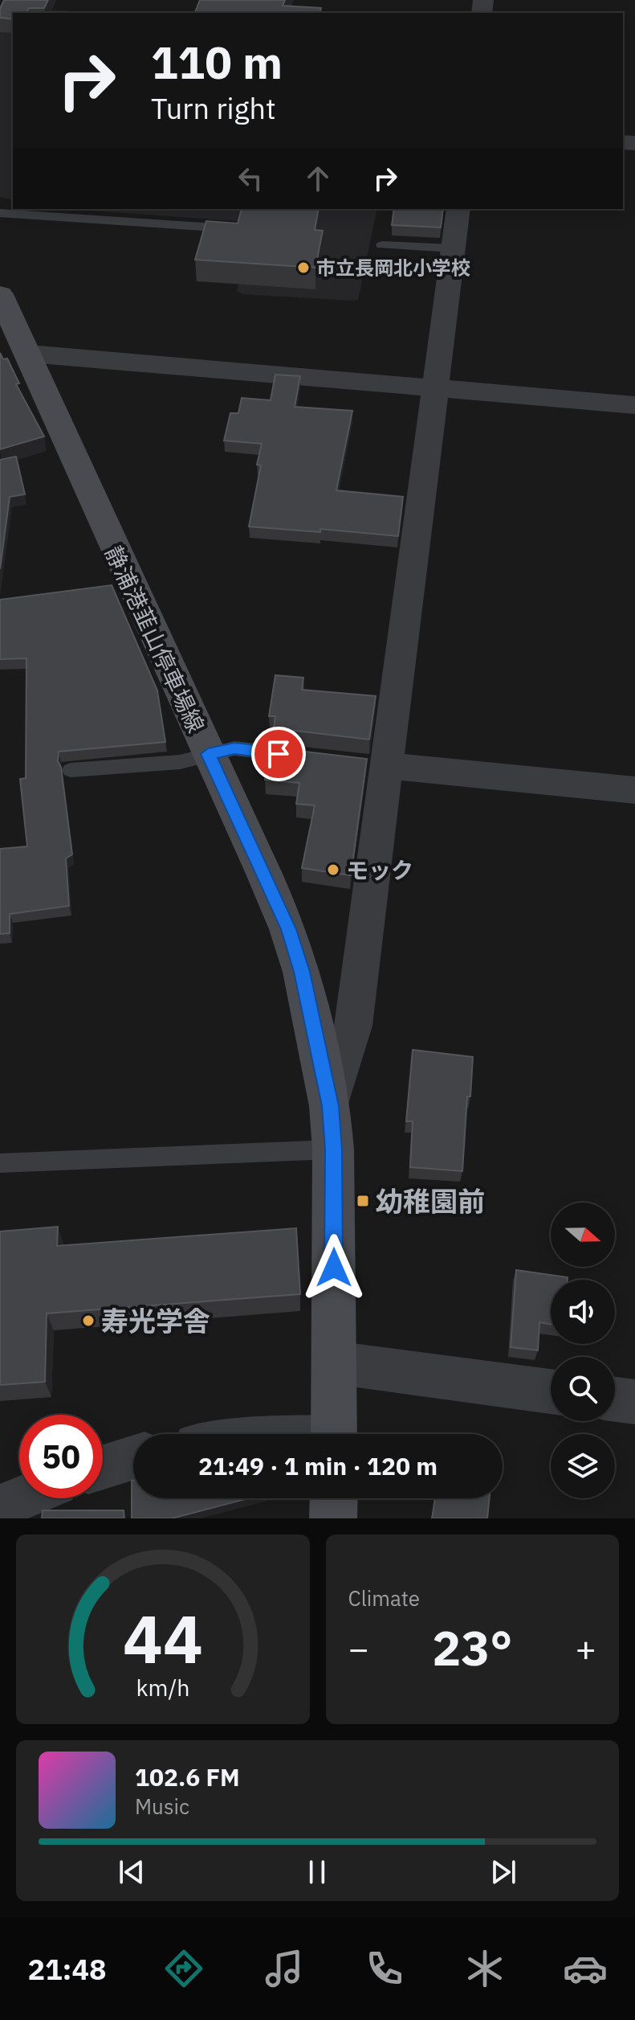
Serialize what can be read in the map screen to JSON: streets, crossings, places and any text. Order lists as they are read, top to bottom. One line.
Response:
{"streets":{"main road":["静浦港韮山停車場線"]},"places":{"other":["市立長岡北小学校","モック","寿光学舎"],"transit":["幼稚園前"]},"north":"right","page":{"turn":["110 m","Turn right"],"limit":"50","trip":"21:49 · 1 min · 120 m","tile":"Climate","heat":["−","23°","+"],"song":["102.6 FM","Music"],"tabs":"21:48","gauge":["44","km/h"]}}
